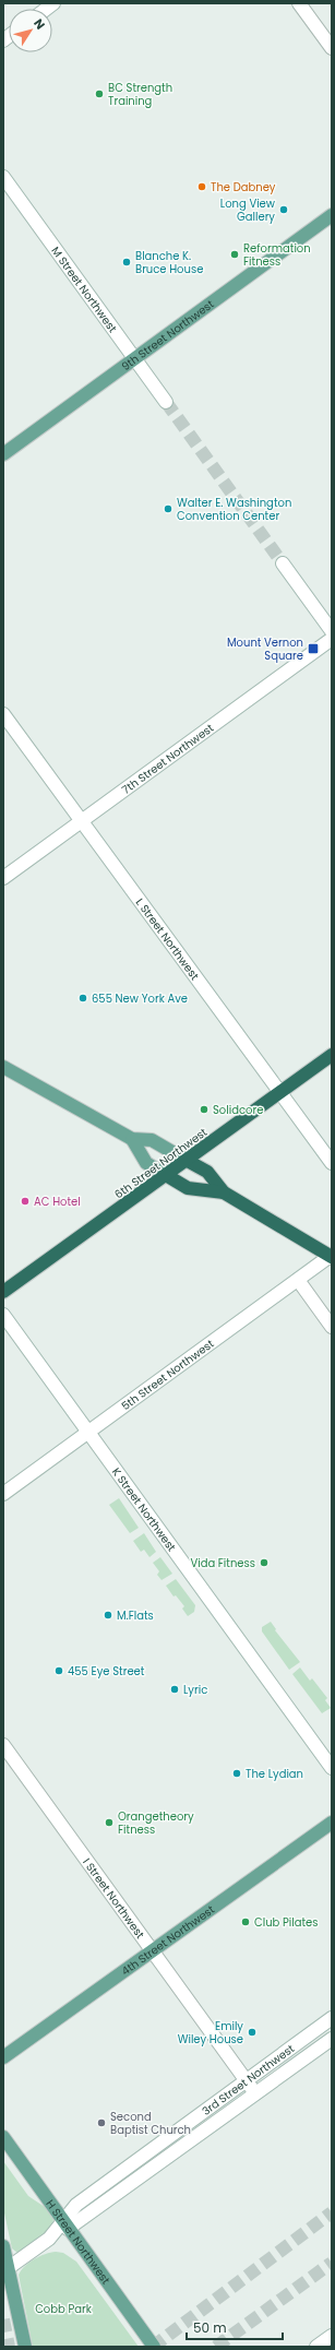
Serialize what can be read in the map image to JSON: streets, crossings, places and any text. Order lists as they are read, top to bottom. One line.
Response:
{"streets":{"highway":["6th Street Northwest"],"main road":["9th Street Northwest","4th Street Northwest","H Street Northwest"],"street":["M Street Northwest","7th Street Northwest","L Street Northwest","5th Street Northwest","K Street Northwest","I Street Northwest","3rd Street Northwest"]},"crossings":[["M Street Northwest","9th Street Northwest"],["7th Street Northwest","L Street Northwest"],["L Street Northwest","6th Street Northwest"],["5th Street Northwest","K Street Northwest"],["I Street Northwest","4th Street Northwest"],["I Street Northwest","3rd Street Northwest"],["3rd Street Northwest","H Street Northwest"]],"parks":["Cobb Park"],"places":{"other":["BC Strength Training","The Dabney","Long View Gallery","Reformation Fitness","Blanche K. Bruce House","Walter E. Washington Convention Center","655 New York Ave","Solidcore","AC Hotel","Vida Fitness","M.Flats","455 Eye Street","Lyric","The Lydian","Orangetheory Fitness","Club Pilates","Emily Wiley House","Second Baptist Church"],"transit":["Mount Vernon Square"]},"scale_bar":"50 m","north":"top right"}
